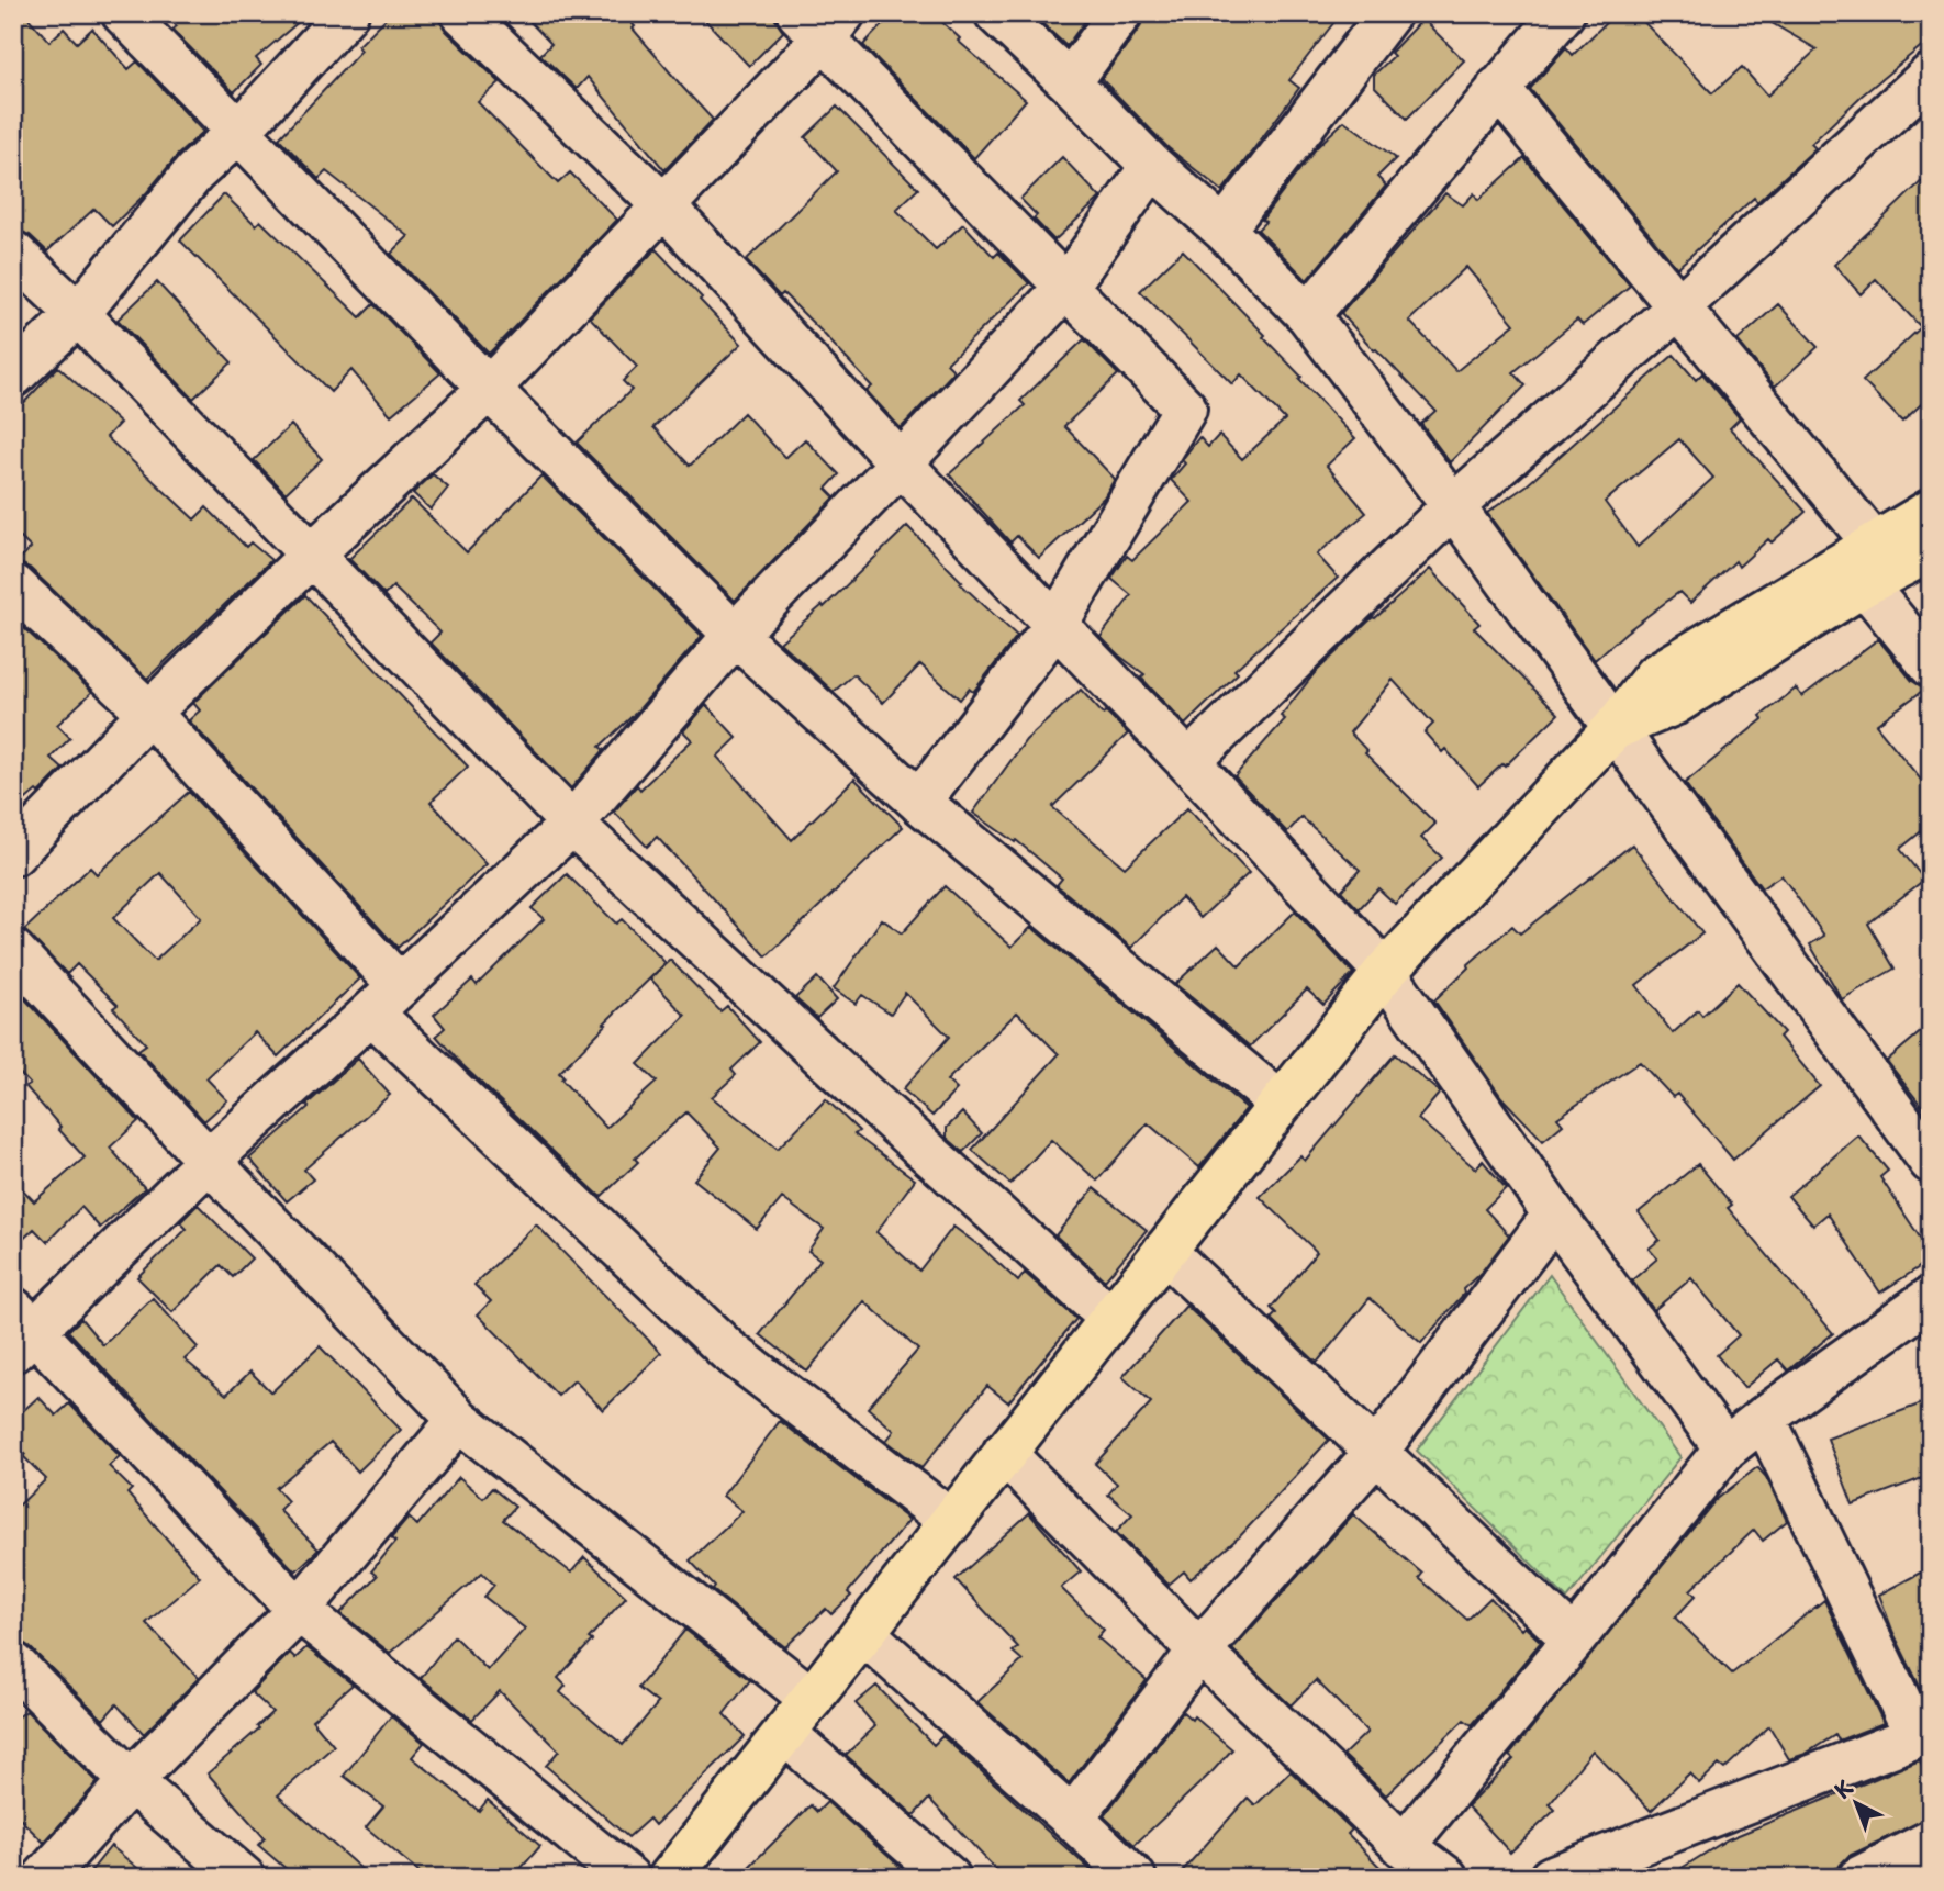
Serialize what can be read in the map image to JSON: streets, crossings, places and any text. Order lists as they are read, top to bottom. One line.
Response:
{"north":"top left"}
